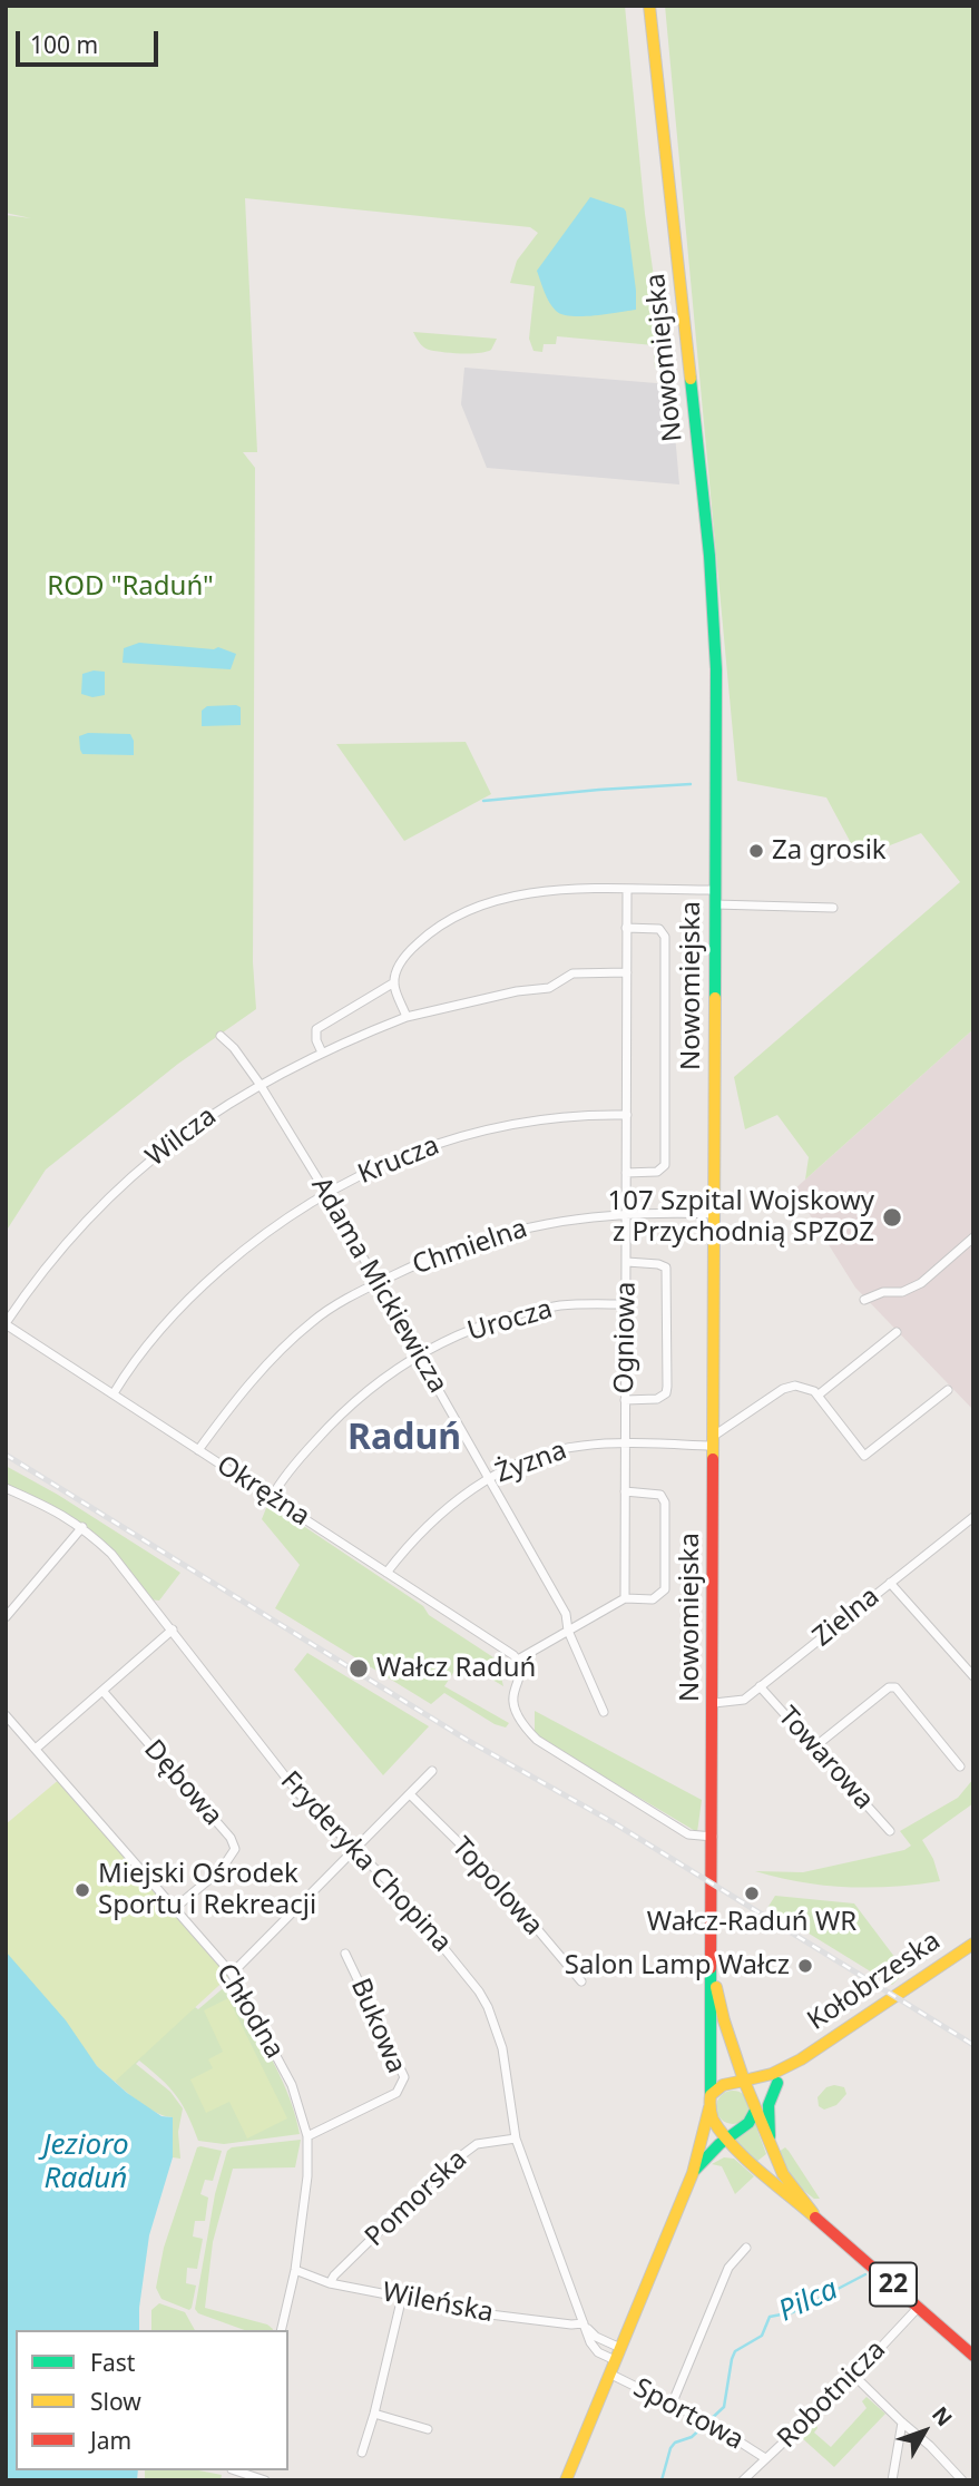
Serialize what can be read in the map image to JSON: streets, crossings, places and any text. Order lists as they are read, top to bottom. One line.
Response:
{"streets":{"street":["Nowomiejska","Wilcza","Krucza","Chmielna","Adama Mickiewicza","Urocza","Ogniowa","Żyzna","Okrężna","Zielna","Towarowa","Dębowa","Fryderyka Chopina","Topolowa","Kołobrzeska","Chłodna","Bukowa","Pomorska","22","Wileńska","Robotnicza","Sportowa"]},"crossings":[["Nowomiejska","Chmielna"],["Nowomiejska","Żyzna"],["Nowomiejska","Zielna"],["Nowomiejska","Kołobrzeska"],["Nowomiejska","22"],["Wilcza","Adama Mickiewicza"],["Wilcza","Ogniowa"],["Wilcza","Okrężna"],["Krucza","Adama Mickiewicza"],["Krucza","Ogniowa"],["Krucza","Okrężna"],["Chmielna","Adama Mickiewicza"],["Chmielna","Ogniowa"],["Chmielna","Okrężna"],["Adama Mickiewicza","Urocza"],["Adama Mickiewicza","Żyzna"],["Urocza","Ogniowa"],["Urocza","Okrężna"],["Ogniowa","Żyzna"],["Żyzna","Okrężna"],["Zielna","Towarowa"],["Dębowa","Chłodna"],["Fryderyka Chopina","Pomorska"],["Fryderyka Chopina","Wileńska"],["Kołobrzeska","22"],["Chłodna","Bukowa"],["Chłodna","Wileńska"],["Pomorska","Wileńska"],["22","Robotnicza"],["Robotnicza","Sportowa"]],"districts":["Raduń"],"water":["Jezioro Raduń","Pilca"],"parks":["ROD \"Raduń\""],"places":["Za grosik","107 Szpital Wojskowy z Przychodnią SPZOZ","Wałcz Raduń","Miejski Ośrodek Sportu i Rekreacji","Wałcz-Raduń WR","Salon Lamp Wałcz"],"legend":["Fast","Slow","Jam"],"scale_bar":"100 m","north":"top right"}
